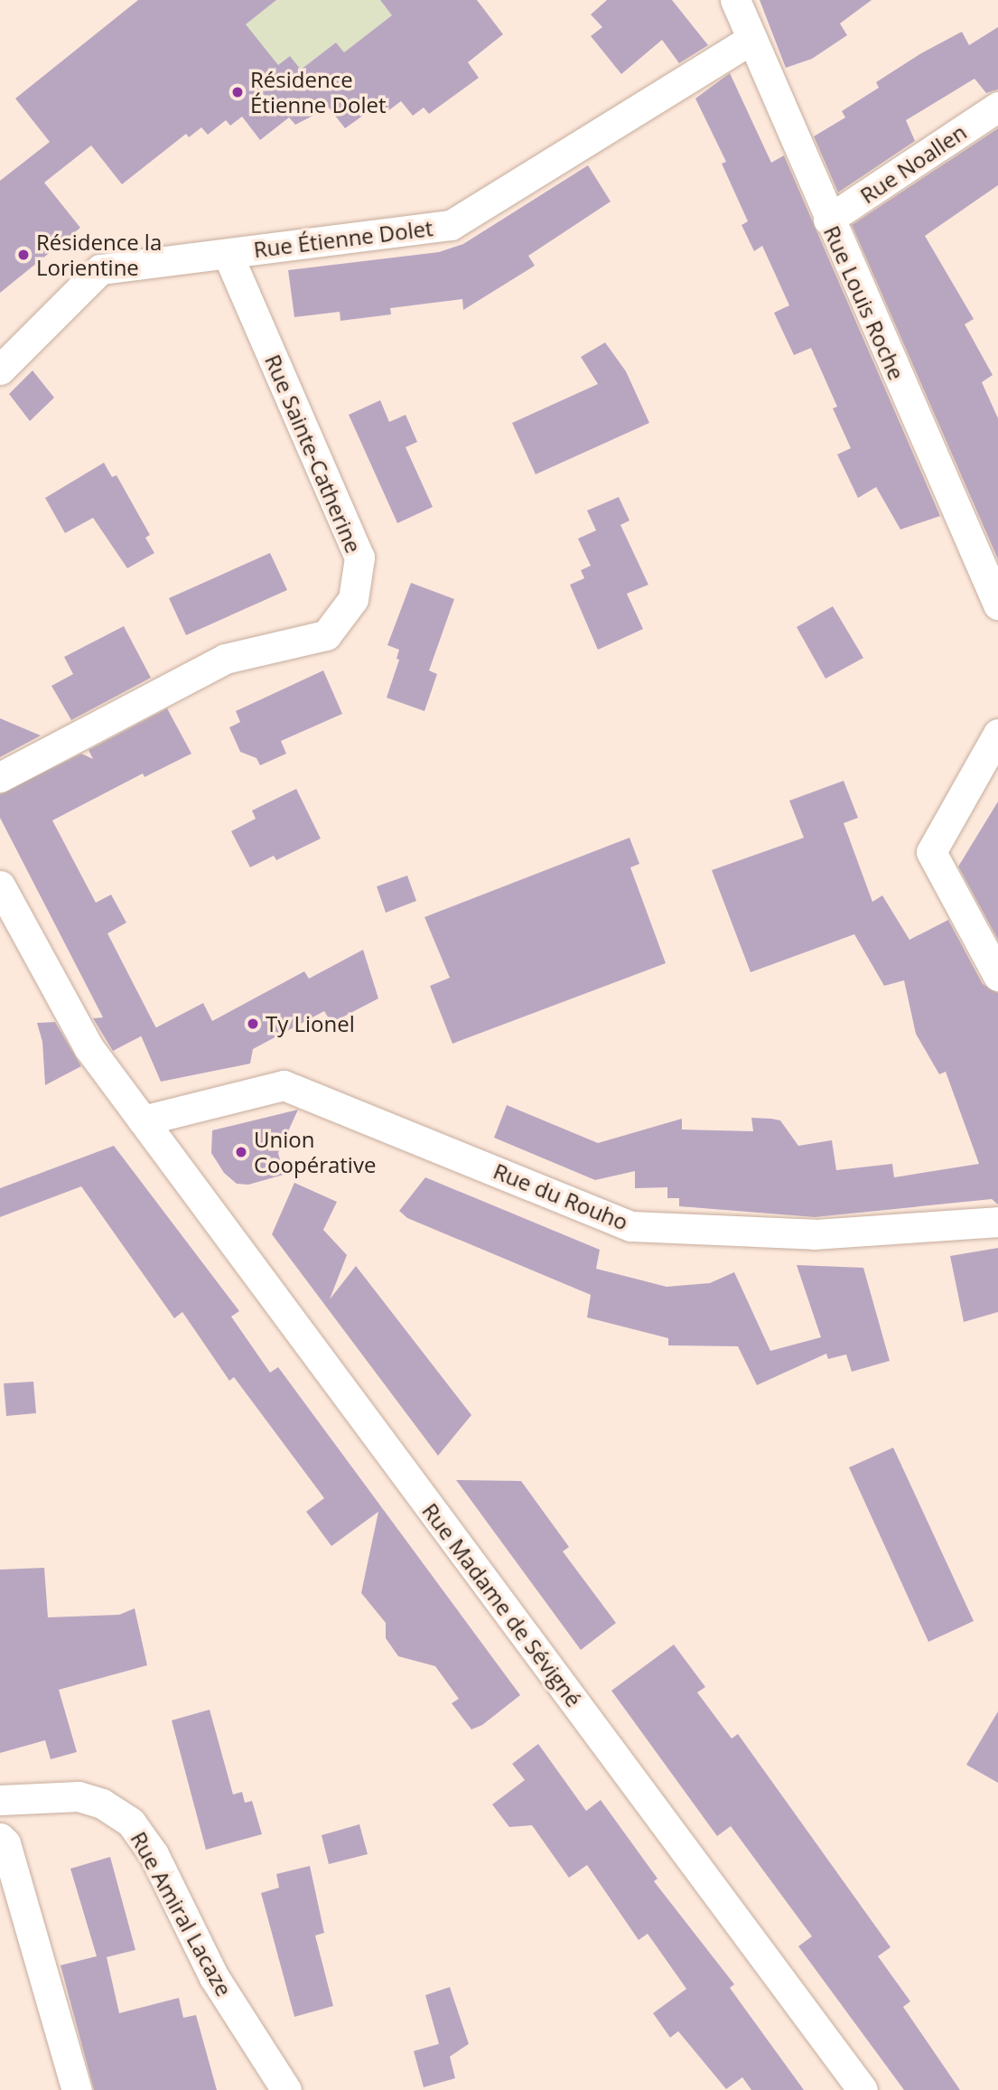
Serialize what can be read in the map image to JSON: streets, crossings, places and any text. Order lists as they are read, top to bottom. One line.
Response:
{"streets":{"street":["Rue Noallen","Rue Étienne Dolet","Rue Louis Roche","Rue Sainte-Catherine","Rue du Rouho","Rue Madame de Sévigné","Rue Amiral Lacaze"]},"crossings":[["Rue Noallen","Rue Louis Roche"],["Rue Étienne Dolet","Rue Louis Roche"],["Rue Étienne Dolet","Rue Sainte-Catherine"],["Rue du Rouho","Rue Madame de Sévigné"]],"places":["Résidence Étienne Dolet","Résidence la Lorientine","Ty Lionel","Union Coopérative"]}
